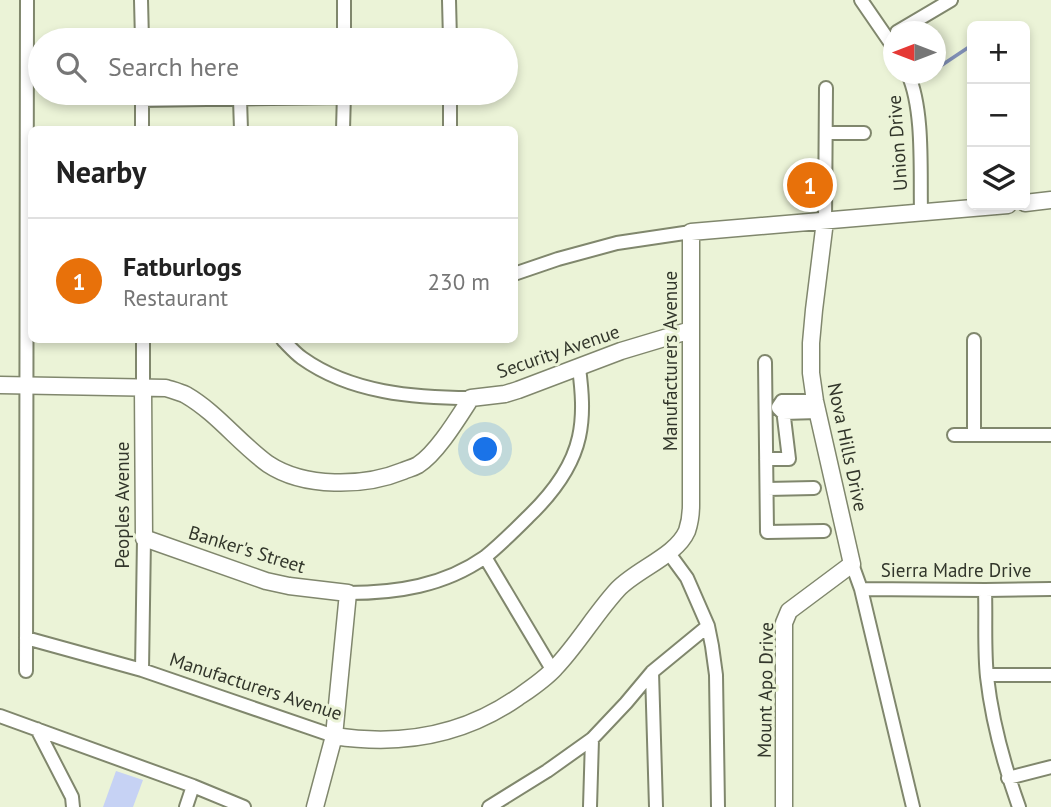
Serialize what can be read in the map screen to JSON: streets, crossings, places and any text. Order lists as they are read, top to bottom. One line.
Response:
{"streets":{"street":["Union Drive","Security Avenue","Manufacturers Avenue","Nova Hills Drive","Peoples Avenue","Banker's Street","Sierra Madre Drive","Mount Apo Drive"]},"crossings":[["Security Avenue","Manufacturers Avenue"],["Security Avenue","Banker's Street"],["Manufacturers Avenue","Peoples Avenue"],["Nova Hills Drive","Sierra Madre Drive"],["Nova Hills Drive","Mount Apo Drive"],["Peoples Avenue","Banker's Street"]],"north":"left","page":{"map_buttons":["+","−"],"search":"Search here","heading":"Nearby","pins":"1","list":[{"mark":"1","name":"Fatburlogs","note":"Restaurant","value":"230 m"}]}}
